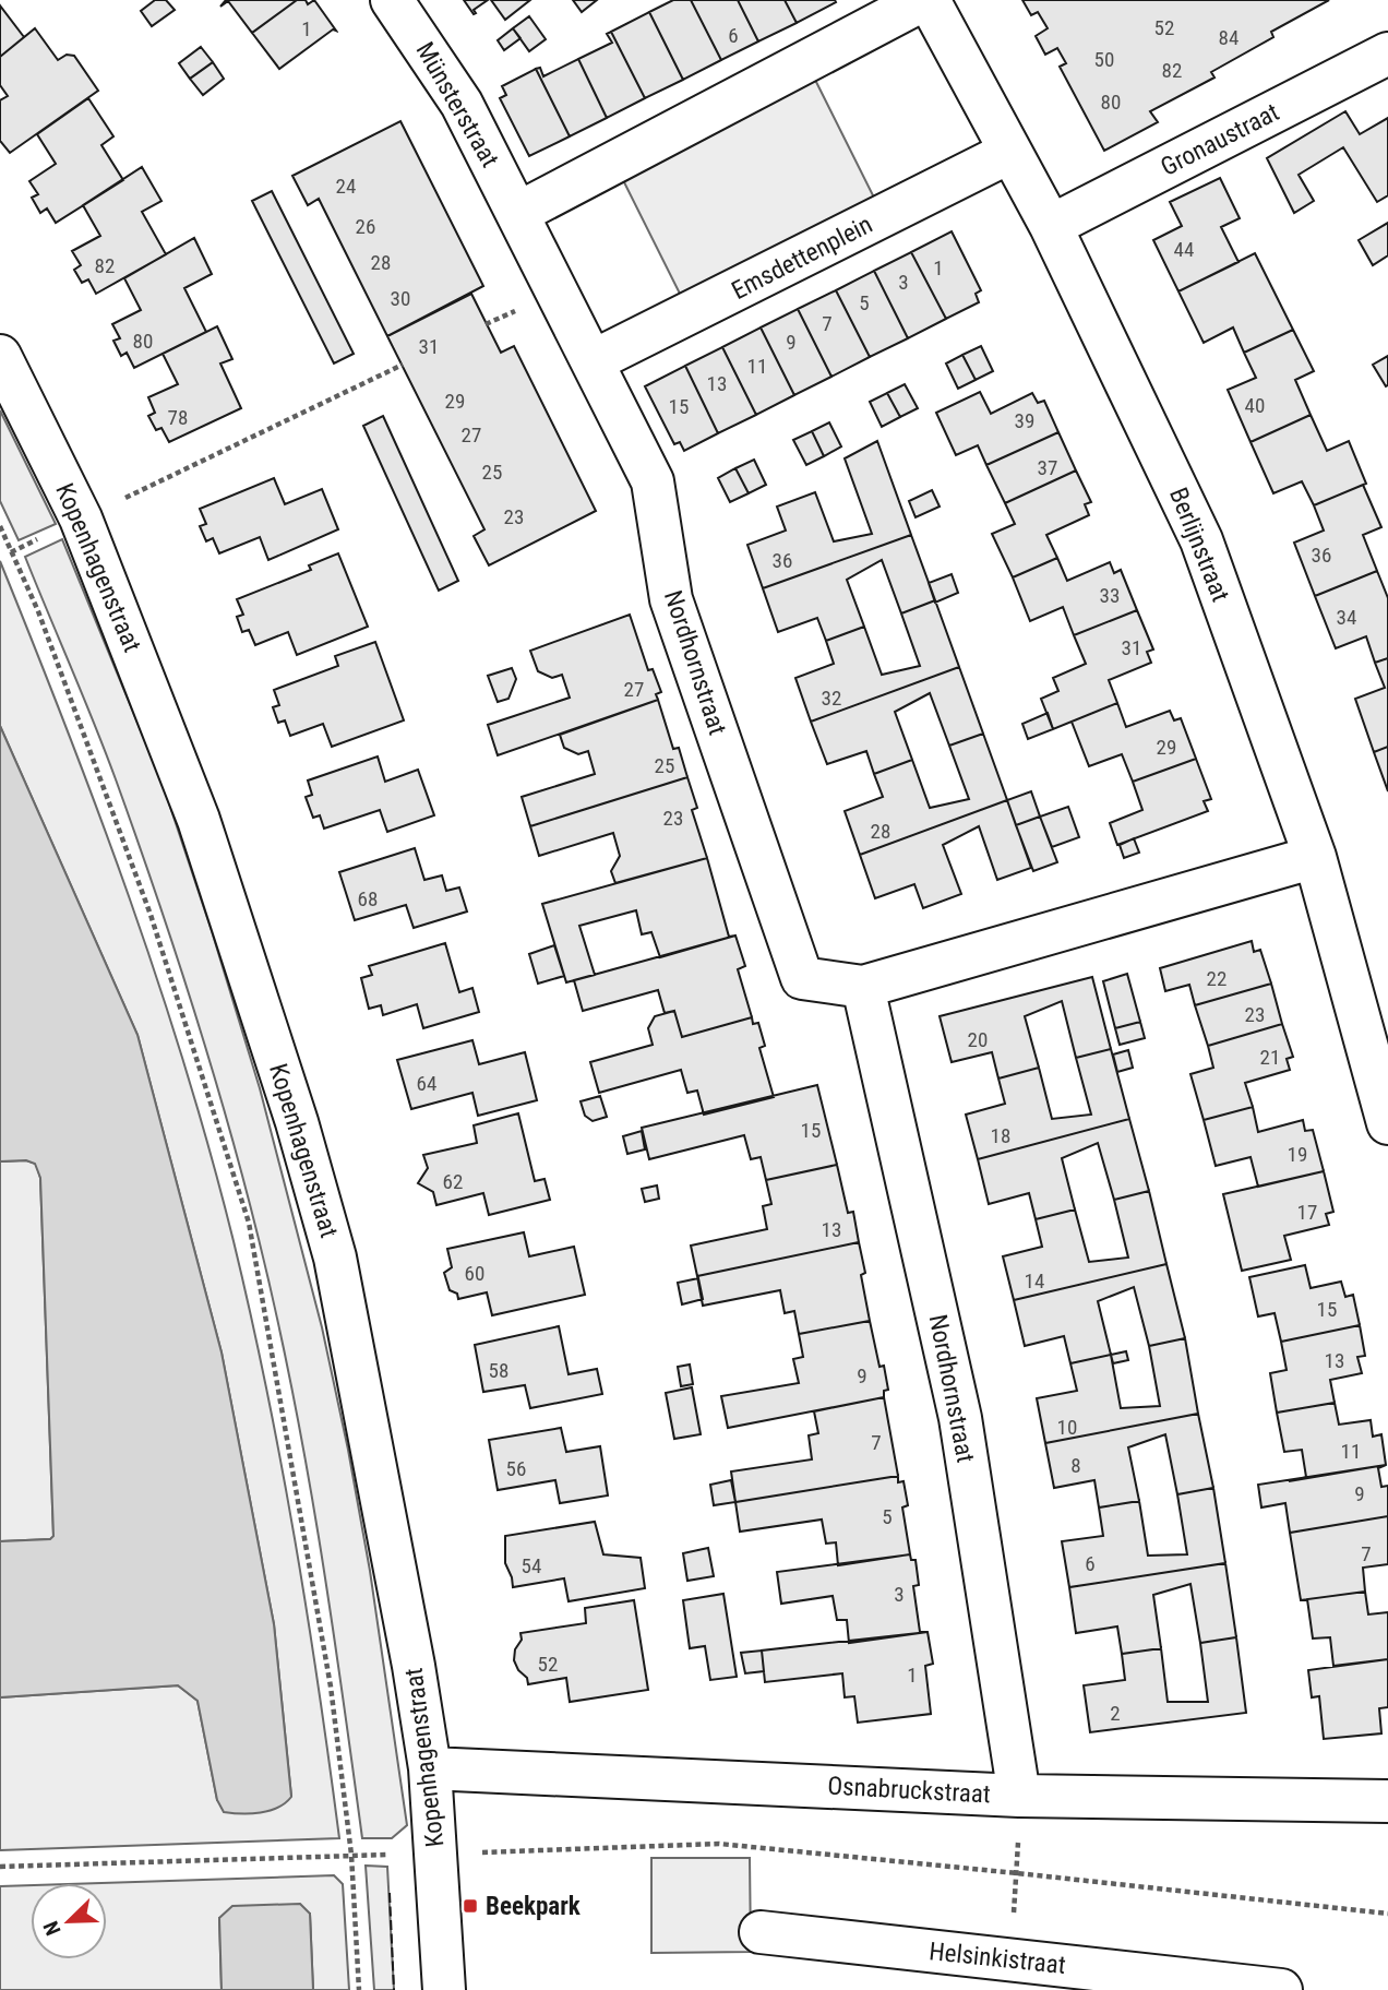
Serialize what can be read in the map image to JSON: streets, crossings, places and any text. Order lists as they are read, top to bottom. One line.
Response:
{"streets":{"street":["Münsterstraat","Gronaustraat","Emsdettenplein","Berlijnstraat","Kopenhagenstraat","Nordhornstraat","Osnabruckstraat","Helsinkistraat"]},"crossings":[["Münsterstraat","Nordhornstraat"],["Gronaustraat","Berlijnstraat"],["Emsdettenplein","Berlijnstraat"],["Emsdettenplein","Nordhornstraat"],["Berlijnstraat","Nordhornstraat"],["Kopenhagenstraat","Osnabruckstraat"],["Nordhornstraat","Osnabruckstraat"]],"places":{"transit":["Beekpark"]},"house_numbers":["52","1","6","84","50","82","80","24","26","44","28","82","1","3","30","5","7","80","9","31","11","13","29","40","15","78","39","27","37","25","23","36","36","33","34","31","27","32","29","25","23","28","68","22","23","20","21","64","15","18","19","62","17","13","60","14","15","13","58","9","10","7","11","8","56","9","5","7","6","54","3","52","1","2"],"north":"bottom left"}
